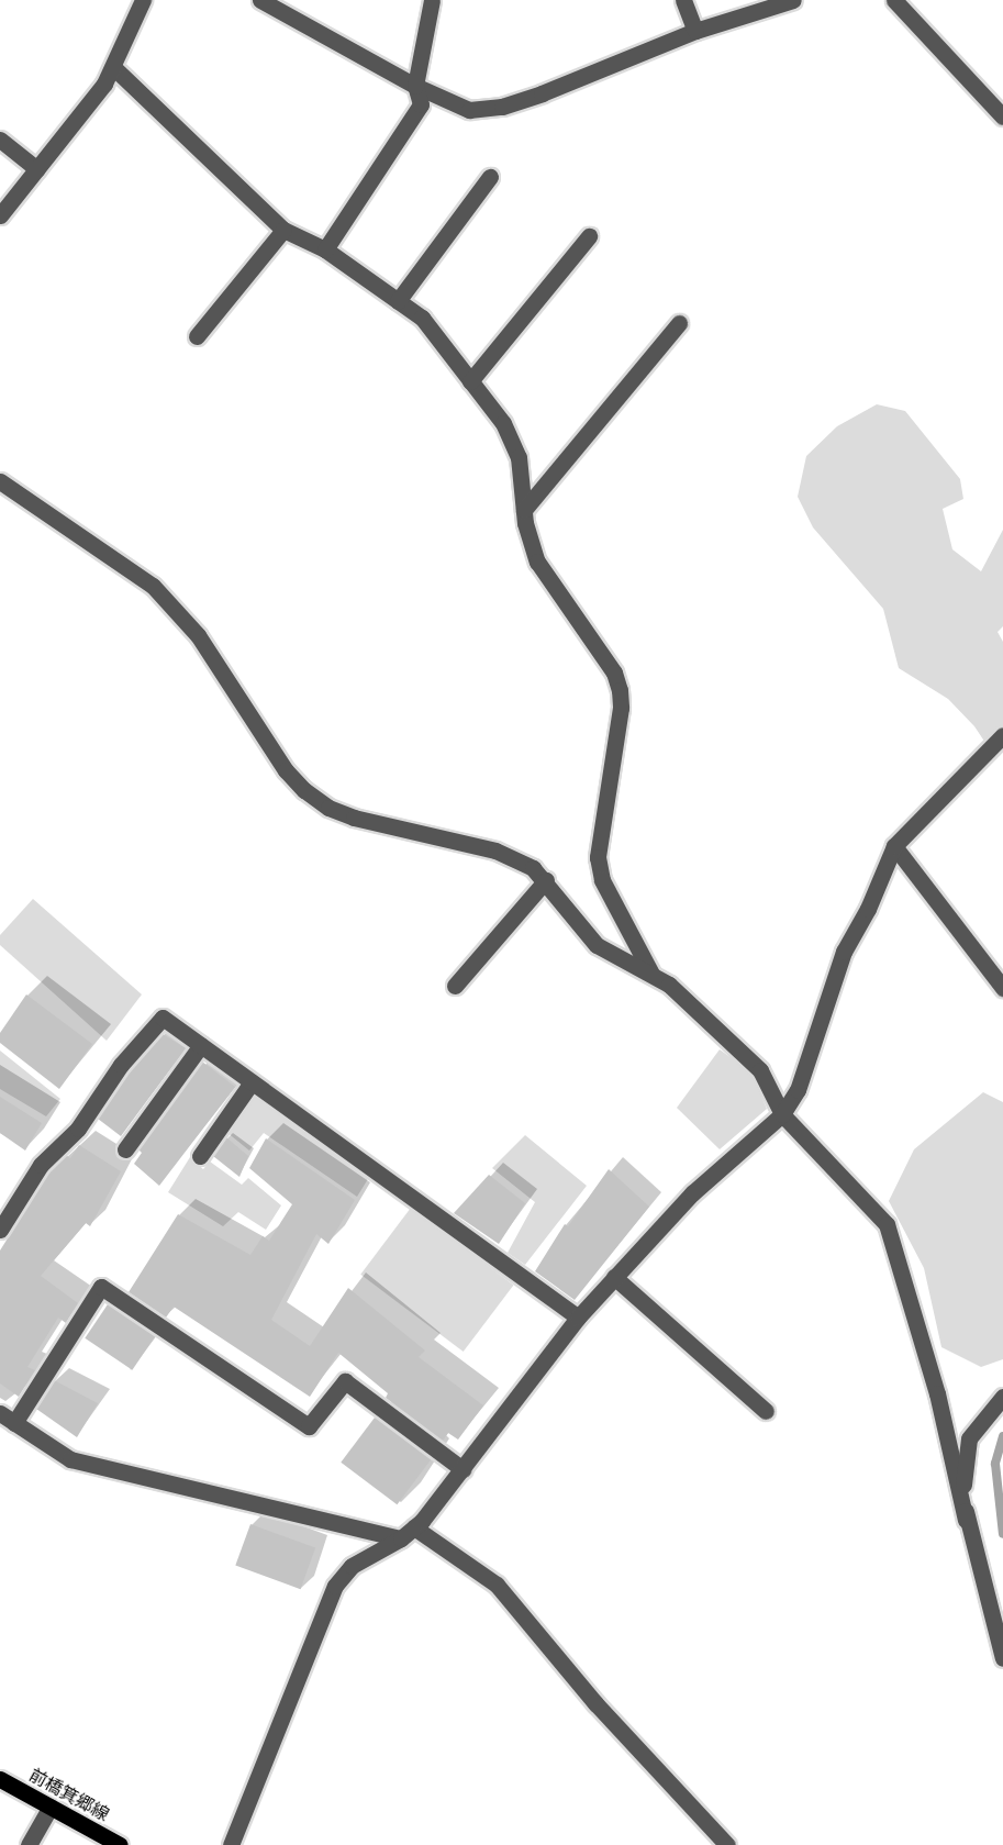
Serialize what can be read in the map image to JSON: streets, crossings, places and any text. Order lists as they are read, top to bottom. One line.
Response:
{"streets":{"main road":["前橋箕郷線"]}}
